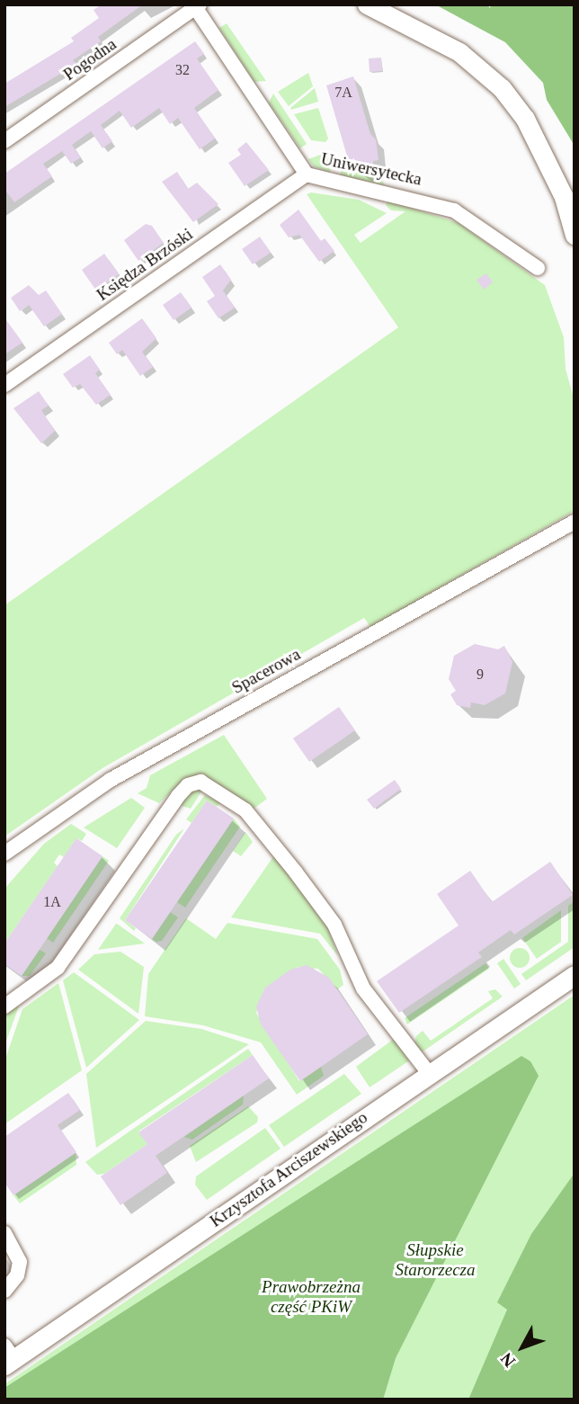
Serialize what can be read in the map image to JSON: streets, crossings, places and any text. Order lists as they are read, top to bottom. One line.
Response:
{"streets":{"street":["Pogodna","Uniwersytecka","Księdza Brzóski","Spacerowa","Krzysztofa Arciszewskiego"]},"crossings":[["Pogodna","Uniwersytecka"],["Uniwersytecka","Księdza Brzóski"]],"parks":["Słupskie Starorzecza","Prawobrzeżna część PKiW"],"house_numbers":["32","7A","9","1A"],"north":"bottom left"}
